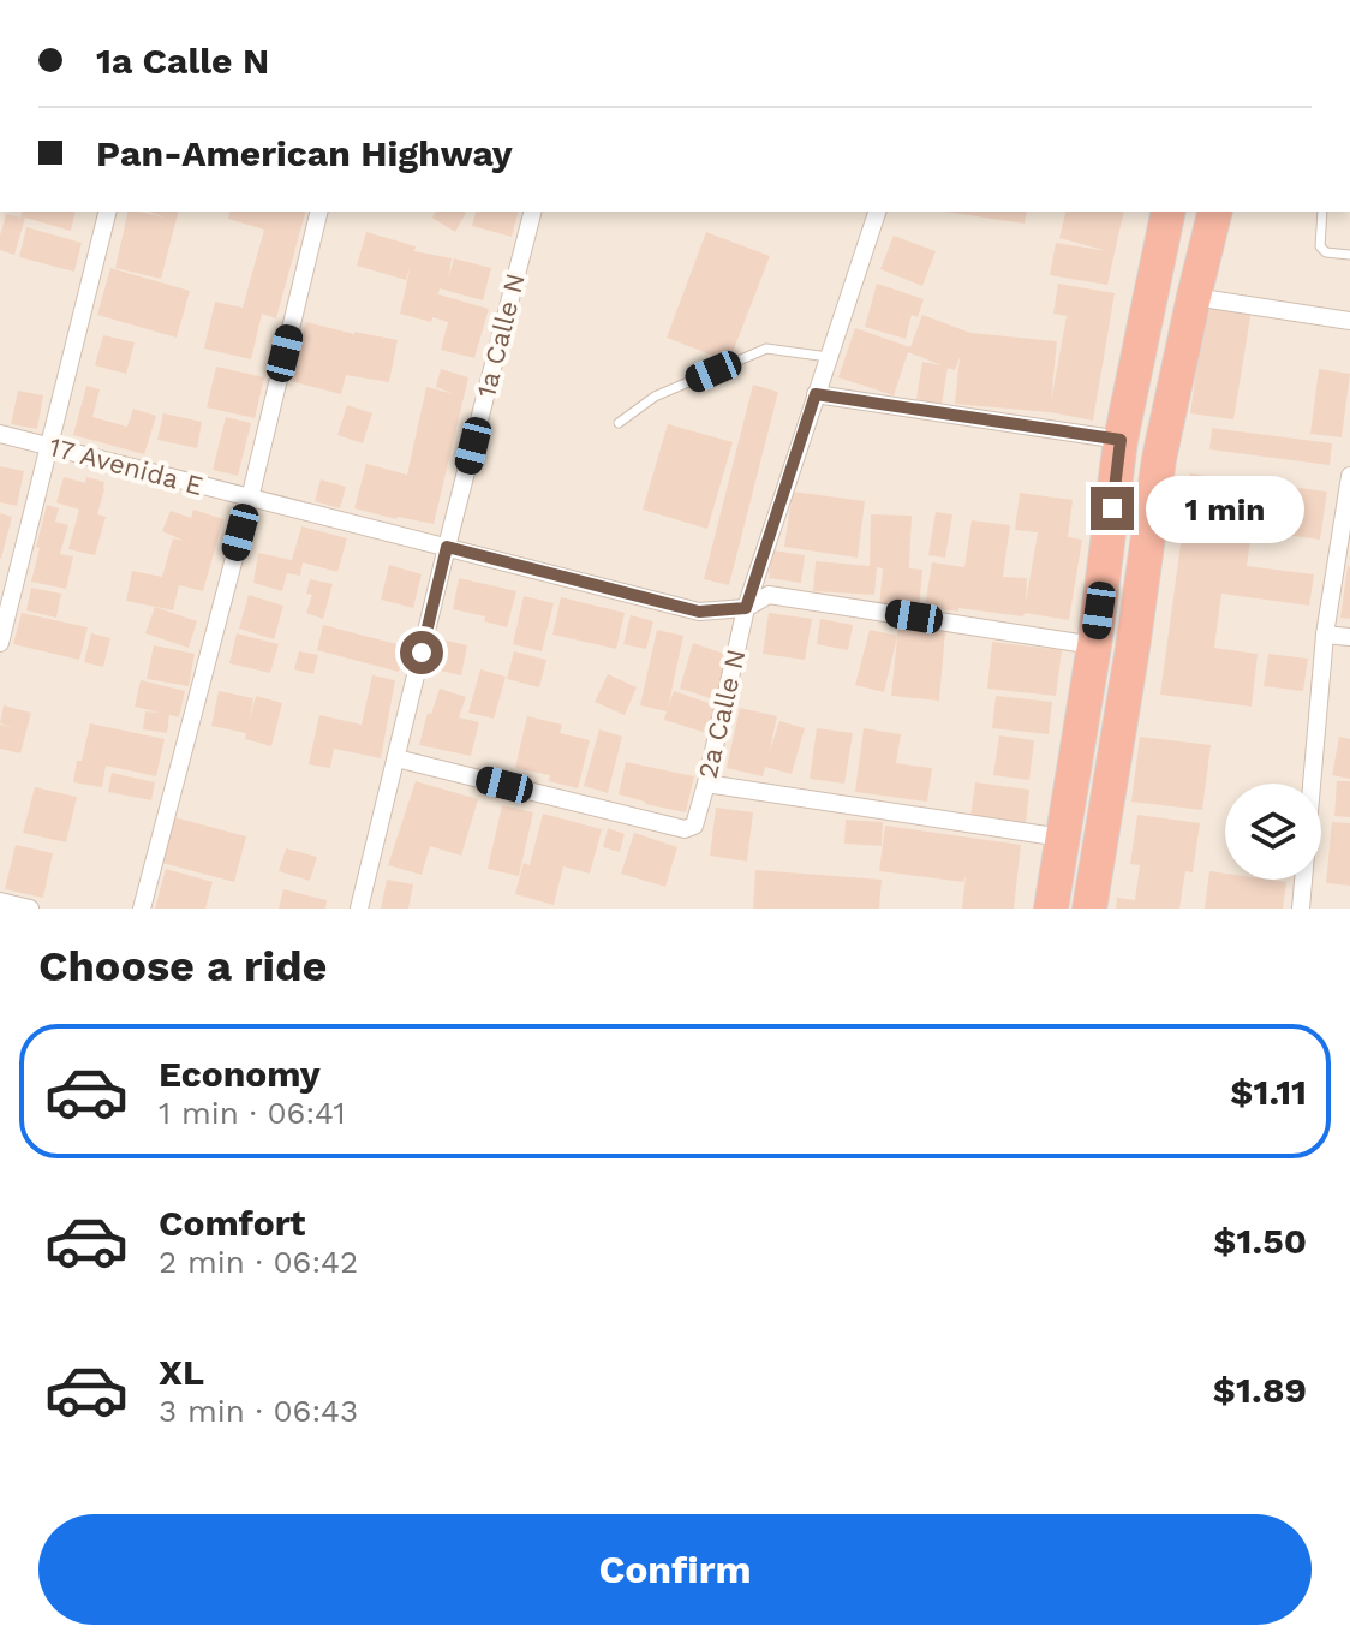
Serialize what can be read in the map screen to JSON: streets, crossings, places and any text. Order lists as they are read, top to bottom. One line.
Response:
{"streets":{"street":["1a Calle N","17 Avenida E","2a Calle N"]},"crossings":[["1a Calle N","17 Avenida E"],["1a Calle N","2a Calle N"],["17 Avenida E","2a Calle N"]],"page":{"banner":["1a Calle N","Pan-American Highway"],"bubble":"1 min","heading":"Choose a ride","list":[{"name":"Economy","note":"1 min · 06:41","value":"$1.11"},{"name":"Comfort","note":"2 min · 06:42","value":"$1.50"},{"name":"XL","note":"3 min · 06:43","value":"$1.89"}],"buttons":"Confirm"}}
